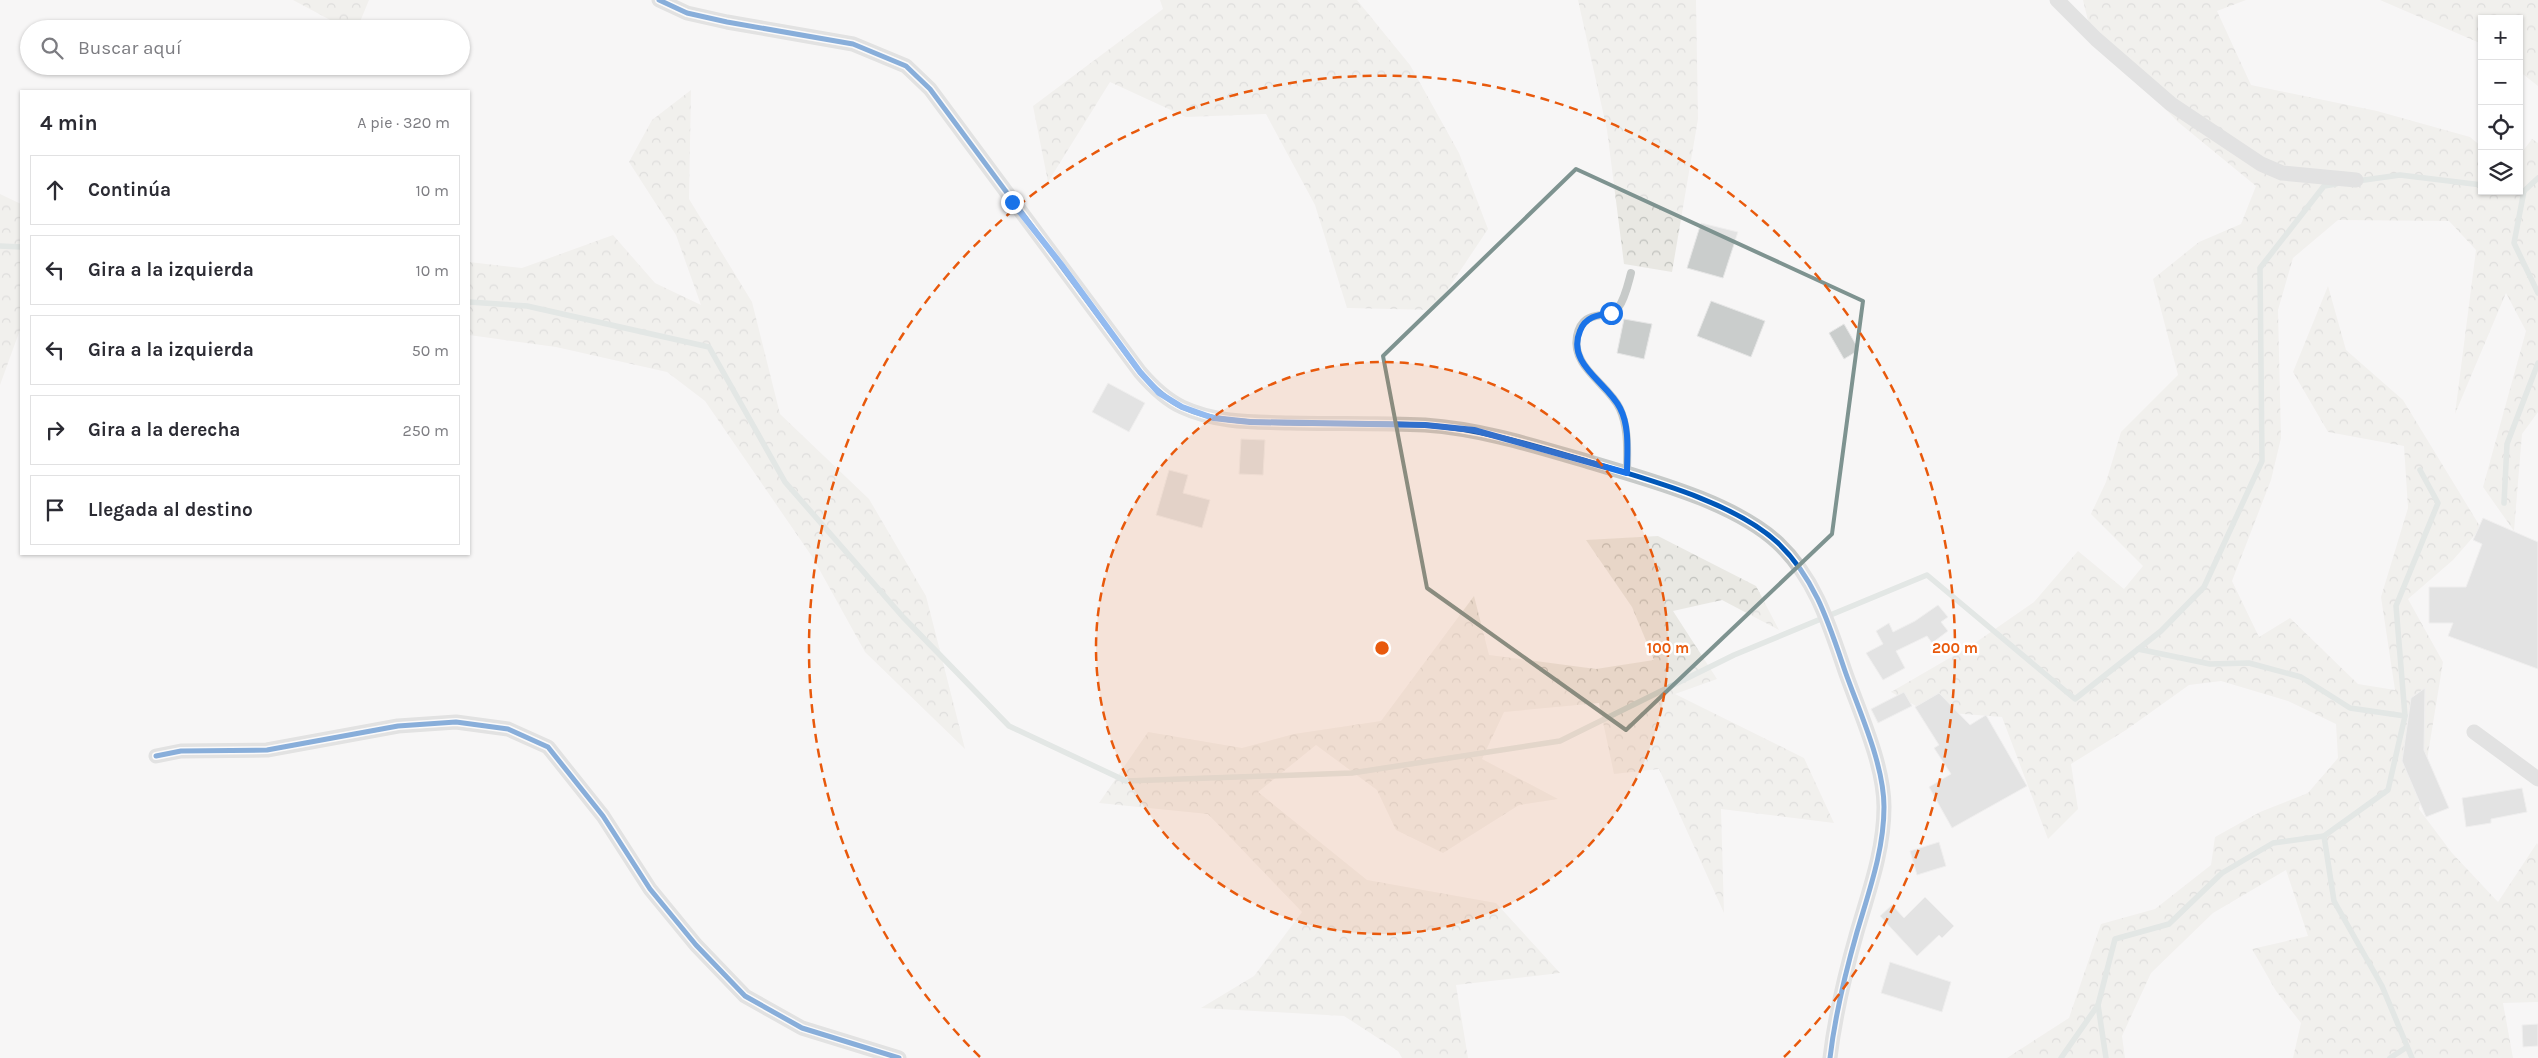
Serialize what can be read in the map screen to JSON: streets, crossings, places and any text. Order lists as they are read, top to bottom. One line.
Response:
{"page":{"map_buttons":["+","−"],"search":"Buscar aquí","heading":["4 min","A pie · 320 m"],"list":[["Continúa","10 m"],["Gira a la izquierda","10 m"],["Gira a la izquierda","50 m"],["Gira a la derecha","250 m"],"Llegada al destino"]},"rings":["100 m","200 m"]}
